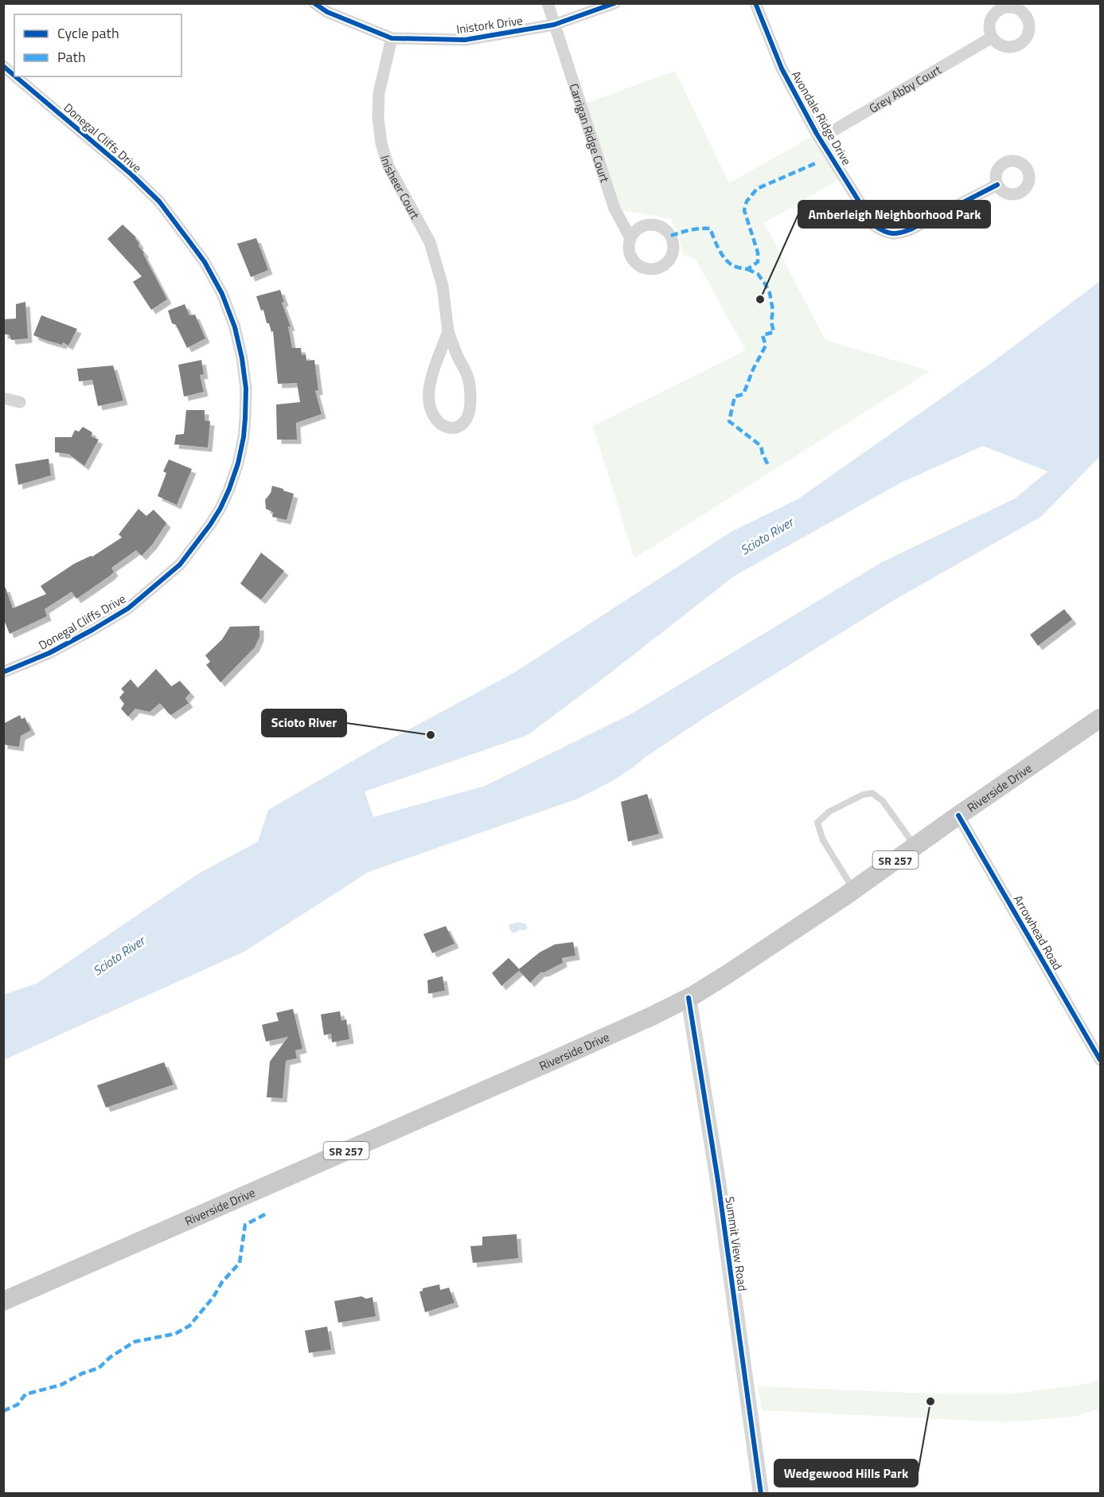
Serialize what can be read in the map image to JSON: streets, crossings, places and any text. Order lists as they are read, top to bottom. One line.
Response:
{"streets":{"main road":["Riverside Drive","SR 257"],"street":["Inistork Drive","Grey Abby Court","Avondale Ridge Drive","Carrigan Ridge Court","Donegal Cliffs Drive","Inisheer Court","Arrowhead Road","Summit View Road"]},"crossings":[["Inistork Drive","Carrigan Ridge Court"],["Inistork Drive","Inisheer Court"],["Grey Abby Court","Avondale Ridge Drive"],["Riverside Drive","Arrowhead Road"],["Riverside Drive","Summit View Road"]],"water":["Scioto River"],"places":["Amberleigh Neighborhood Park","Scioto River","Wedgewood Hills Park"],"legend":["Cycle path","Path"]}
